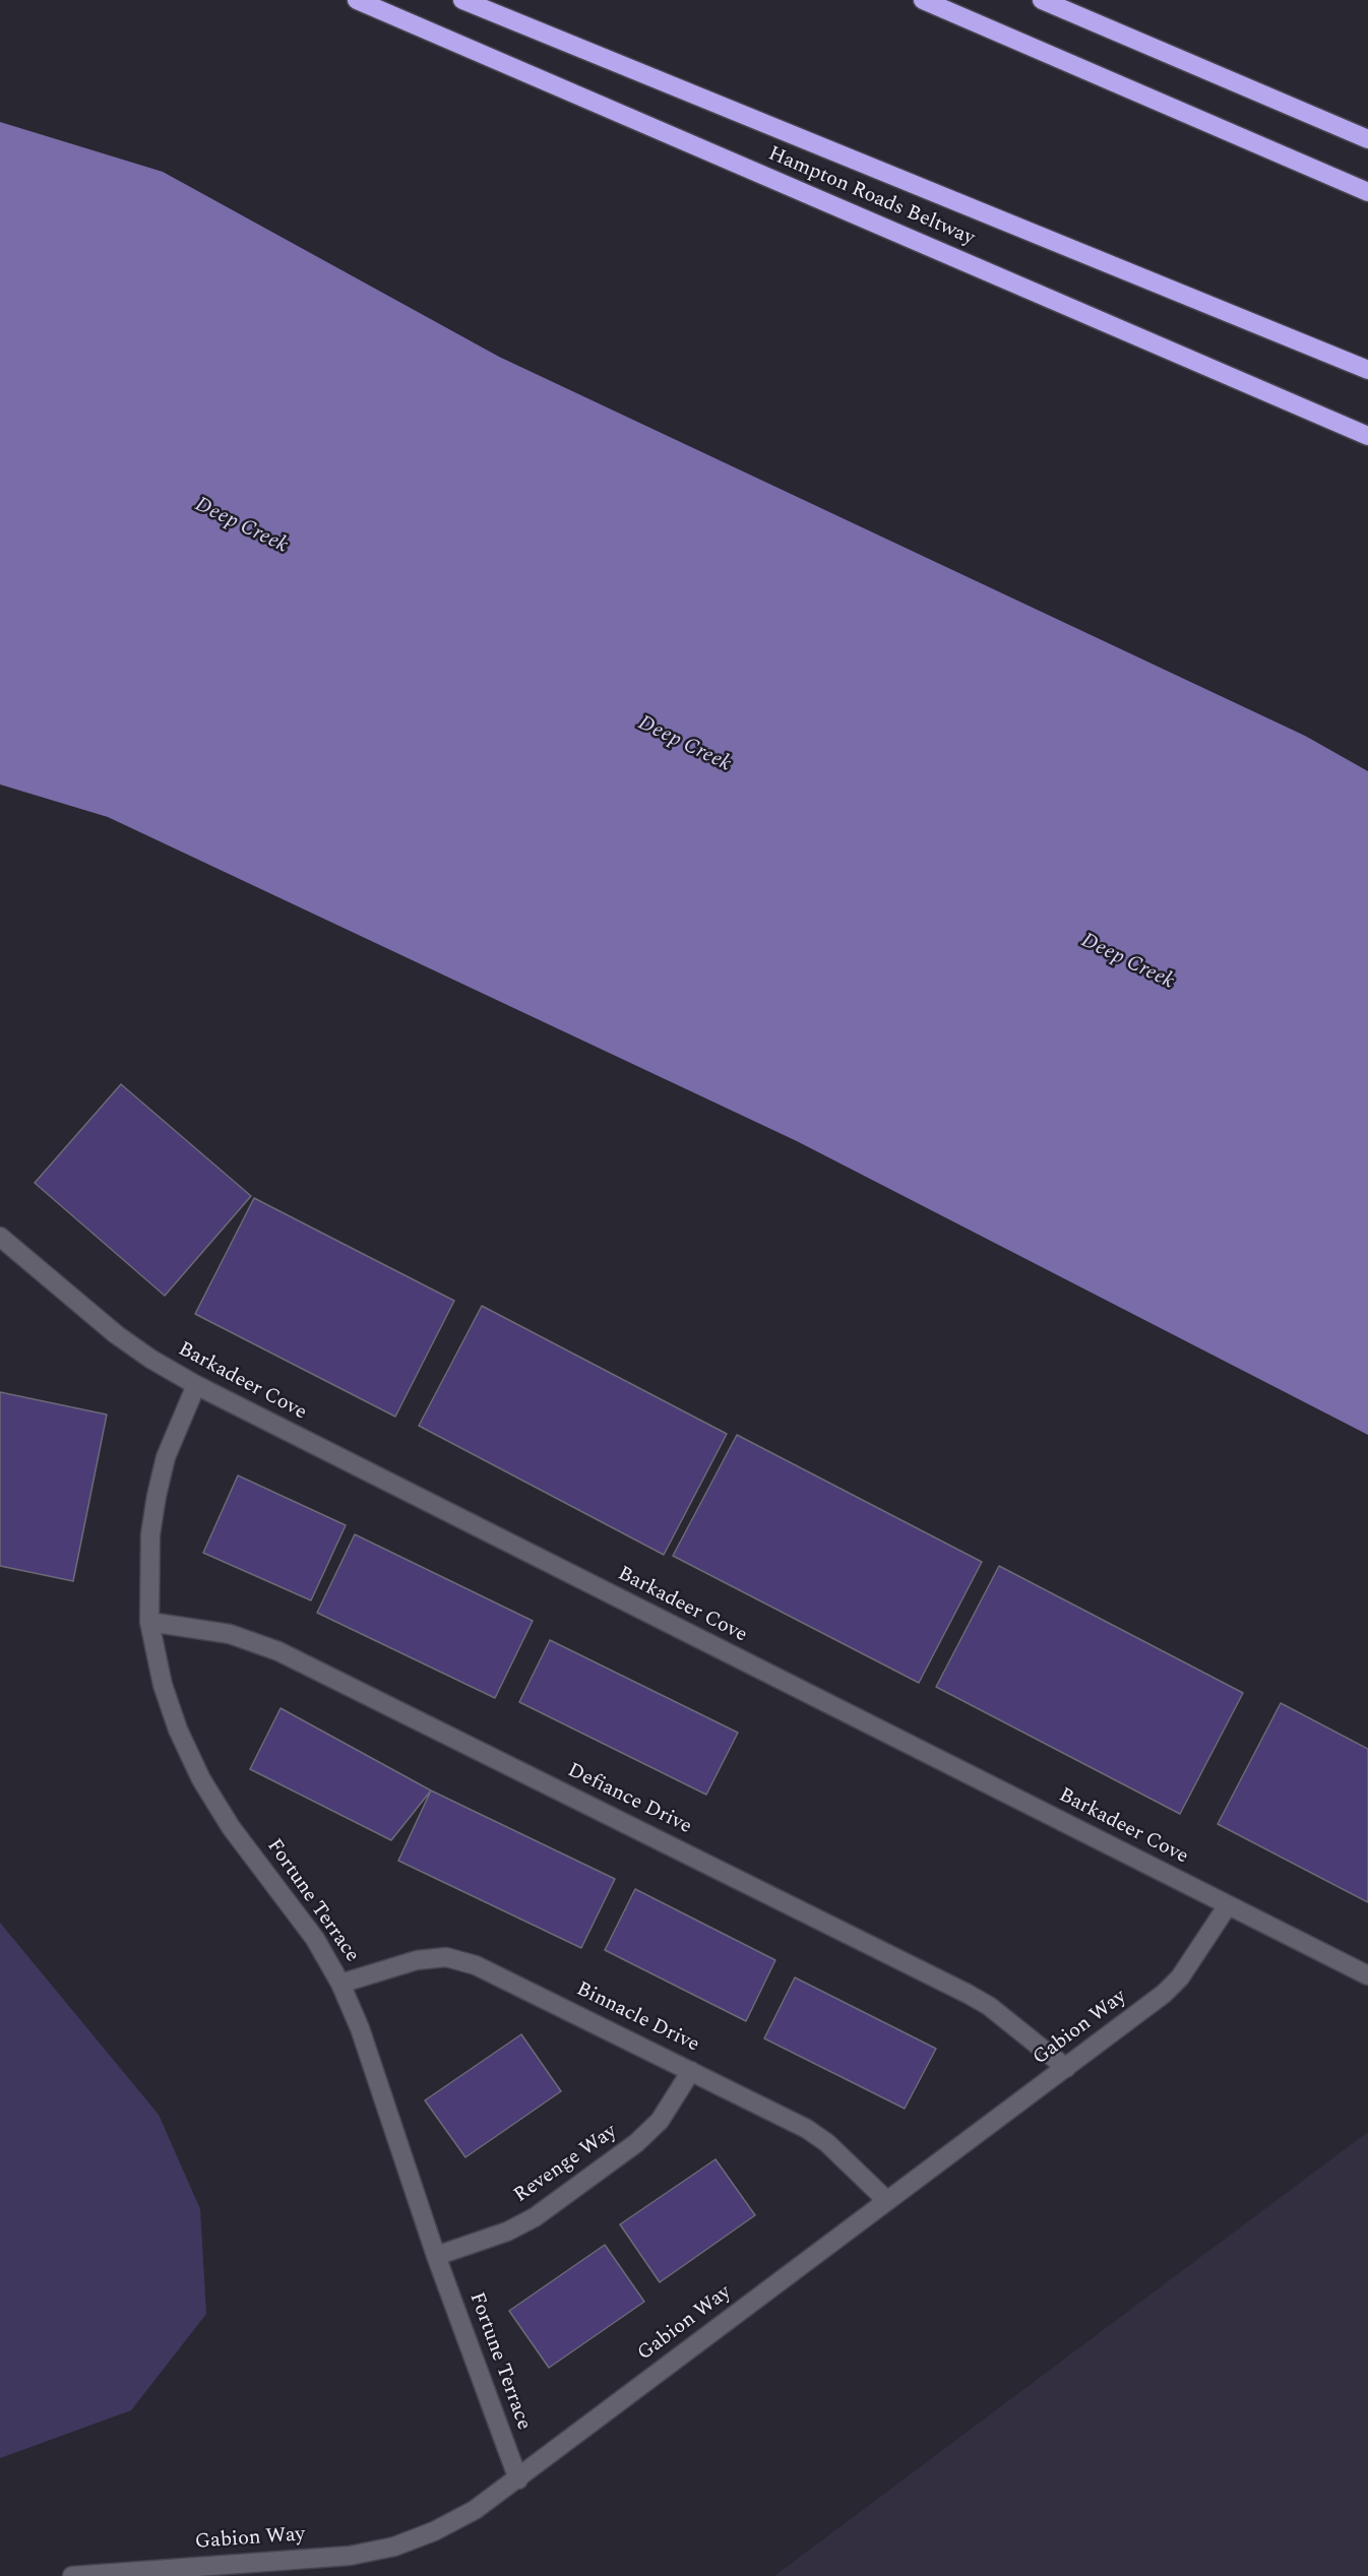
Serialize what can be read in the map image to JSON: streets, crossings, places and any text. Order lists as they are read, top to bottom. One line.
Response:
{"streets":{"highway":["Hampton Roads Beltway"],"street":["Barkadeer Cove","Defiance Drive","Fortune Terrace","Binnacle Drive","Gabion Way","Revenge Way"]},"crossings":[["Barkadeer Cove","Fortune Terrace"],["Barkadeer Cove","Gabion Way"],["Defiance Drive","Fortune Terrace"],["Defiance Drive","Gabion Way"],["Fortune Terrace","Binnacle Drive"],["Fortune Terrace","Gabion Way"],["Fortune Terrace","Revenge Way"],["Binnacle Drive","Gabion Way"],["Binnacle Drive","Revenge Way"]],"water":["Deep Creek"]}
